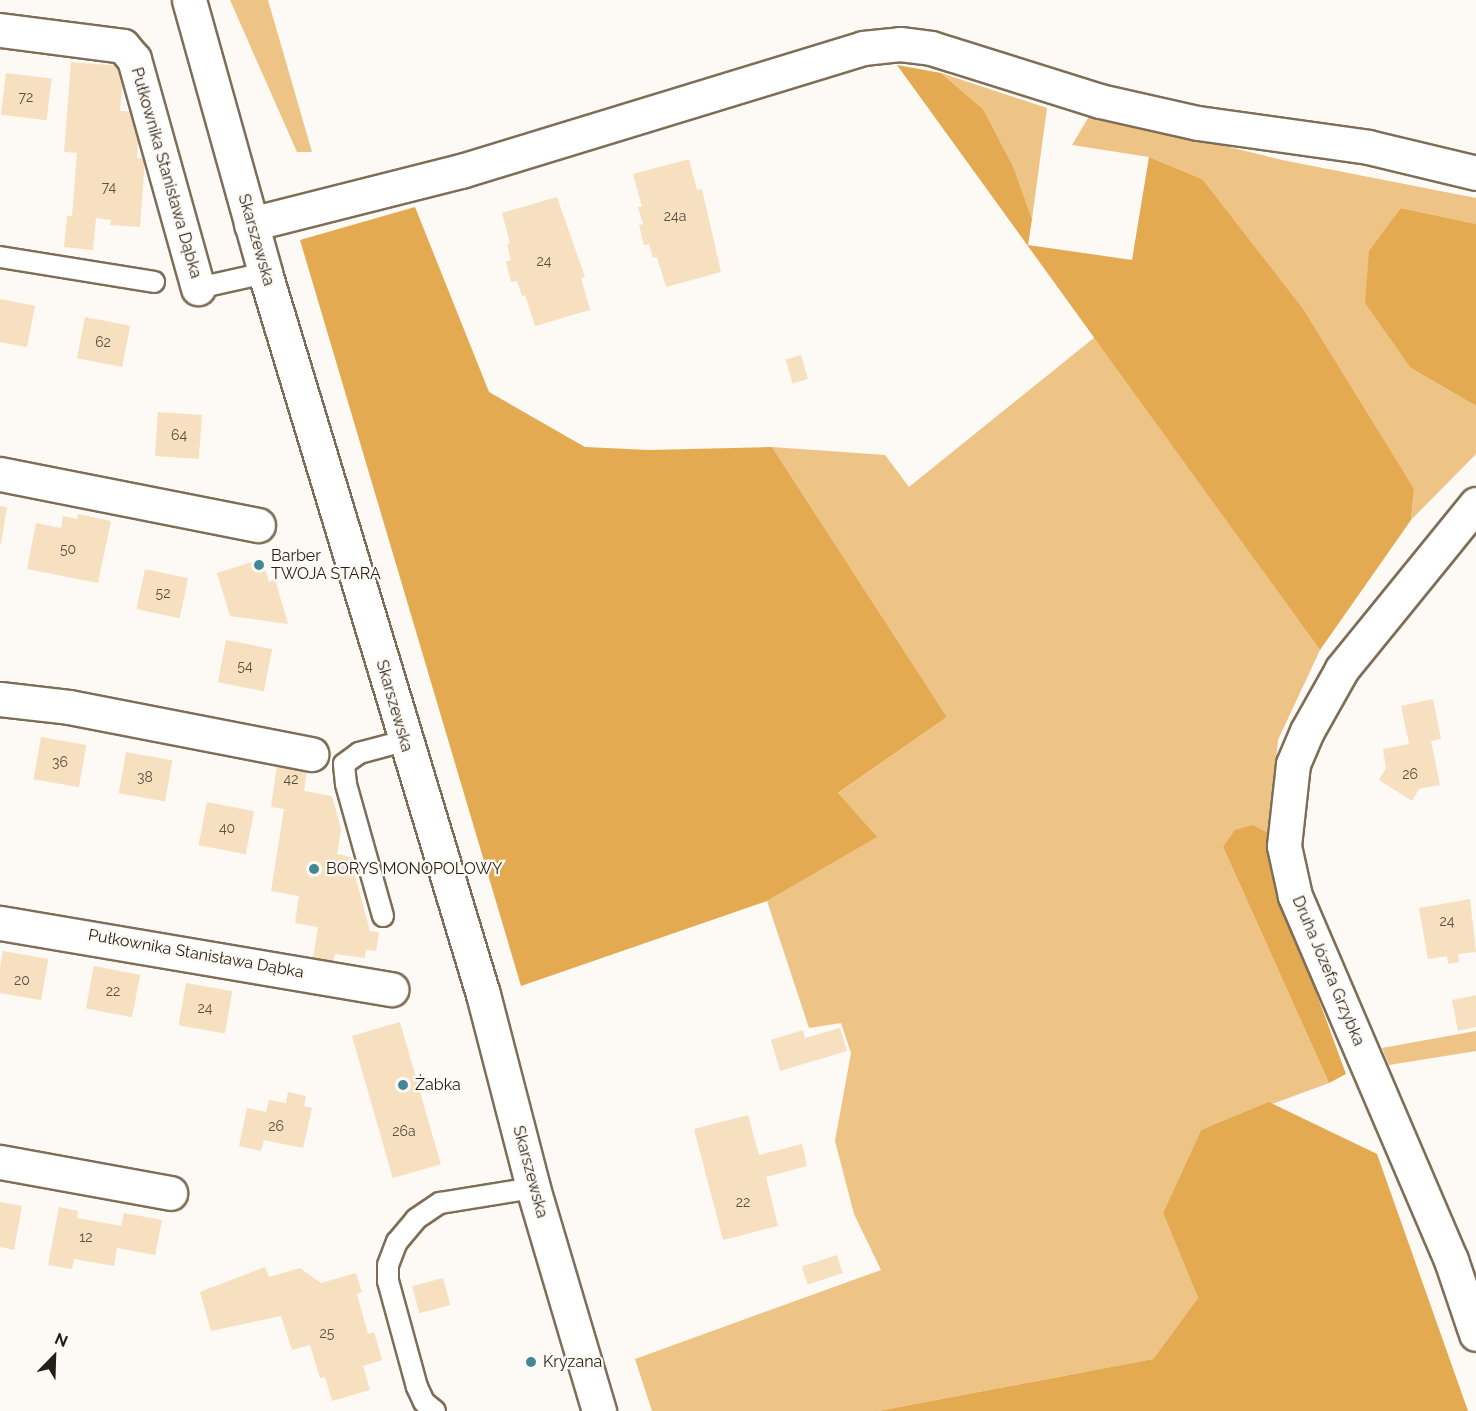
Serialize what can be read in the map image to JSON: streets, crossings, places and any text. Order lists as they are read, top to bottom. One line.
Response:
{"streets":{"street":["Pułkownika Stanisława Dąbka","Skarszewska","Druha Józefa Grzybka"]},"crossings":[["Pułkownika Stanisława Dąbka","Skarszewska"]],"places":["Barber TWOJA STARA","BORYS MONOPOLOWY","Żabka","Kryzana"],"house_numbers":["72","74","24a","24","62","64","50","52","54","36","26","38","42","40","24","20","22","24","26","26a","22","12","25"],"north":"top right"}
